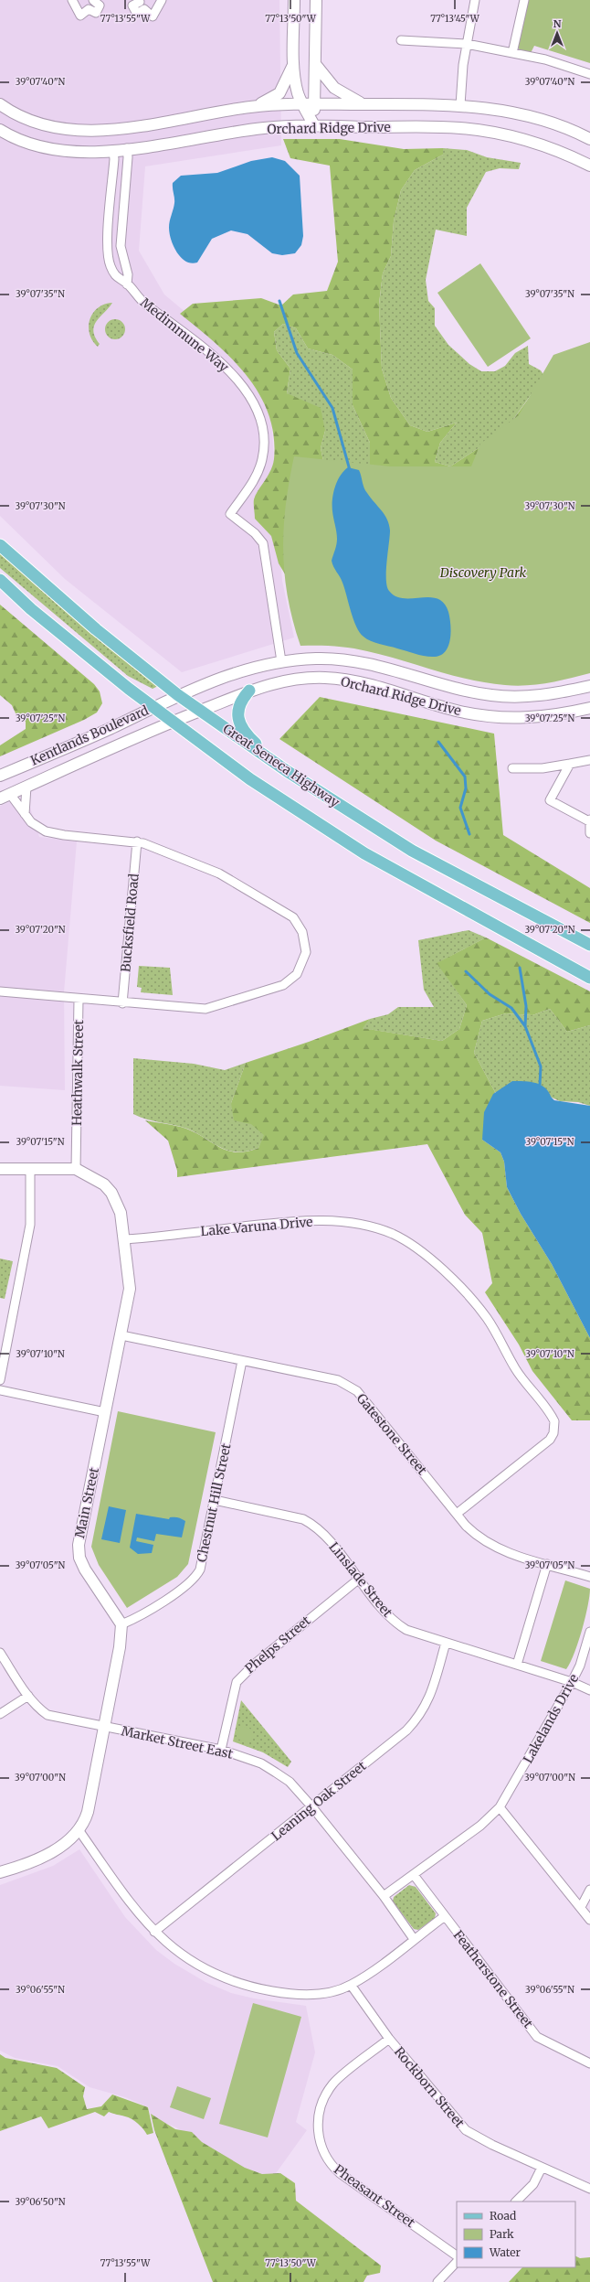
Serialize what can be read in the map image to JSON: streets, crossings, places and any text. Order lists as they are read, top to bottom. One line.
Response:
{"streets":{"main road":["Great Seneca Highway"],"street":["Orchard Ridge Drive","Medimmune Way","Kentlands Boulevard","Bucksfield Road","Heathwalk Street","Lake Varuna Drive","Gatestone Street","Main Street","Chestnut Hill Street","Linslade Street","Phelps Street","Lakelands Drive","Market Street East","Leaning Oak Street","Featherstone Street","Rockborn Street","Pheasant Street"]},"crossings":[["Orchard Ridge Drive","Medimmune Way"],["Orchard Ridge Drive","Kentlands Boulevard"],["Orchard Ridge Drive","Great Seneca Highway"],["Kentlands Boulevard","Great Seneca Highway"],["Heathwalk Street","Main Street"],["Lake Varuna Drive","Gatestone Street"],["Lake Varuna Drive","Main Street"],["Gatestone Street","Main Street"],["Gatestone Street","Chestnut Hill Street"],["Main Street","Chestnut Hill Street"],["Chestnut Hill Street","Linslade Street"],["Linslade Street","Phelps Street"],["Linslade Street","Lakelands Drive"],["Linslade Street","Leaning Oak Street"],["Phelps Street","Market Street East"],["Lakelands Drive","Market Street East"],["Lakelands Drive","Featherstone Street"],["Market Street East","Leaning Oak Street"],["Rockborn Street","Pheasant Street"]],"parks":["Discovery Park"],"legend":["Road","Park","Water"],"north":"top","coordinates":["77°13'55\"W","77°13'50\"W","77°13'45\"W","39°07'40\"N","39°07'35\"N","39°07'30\"N","39°07'25\"N","39°07'20\"N","39°07'15\"N","39°07'10\"N","39°07'05\"N","39°07'00\"N","39°06'55\"N","39°06'50\"N"]}
